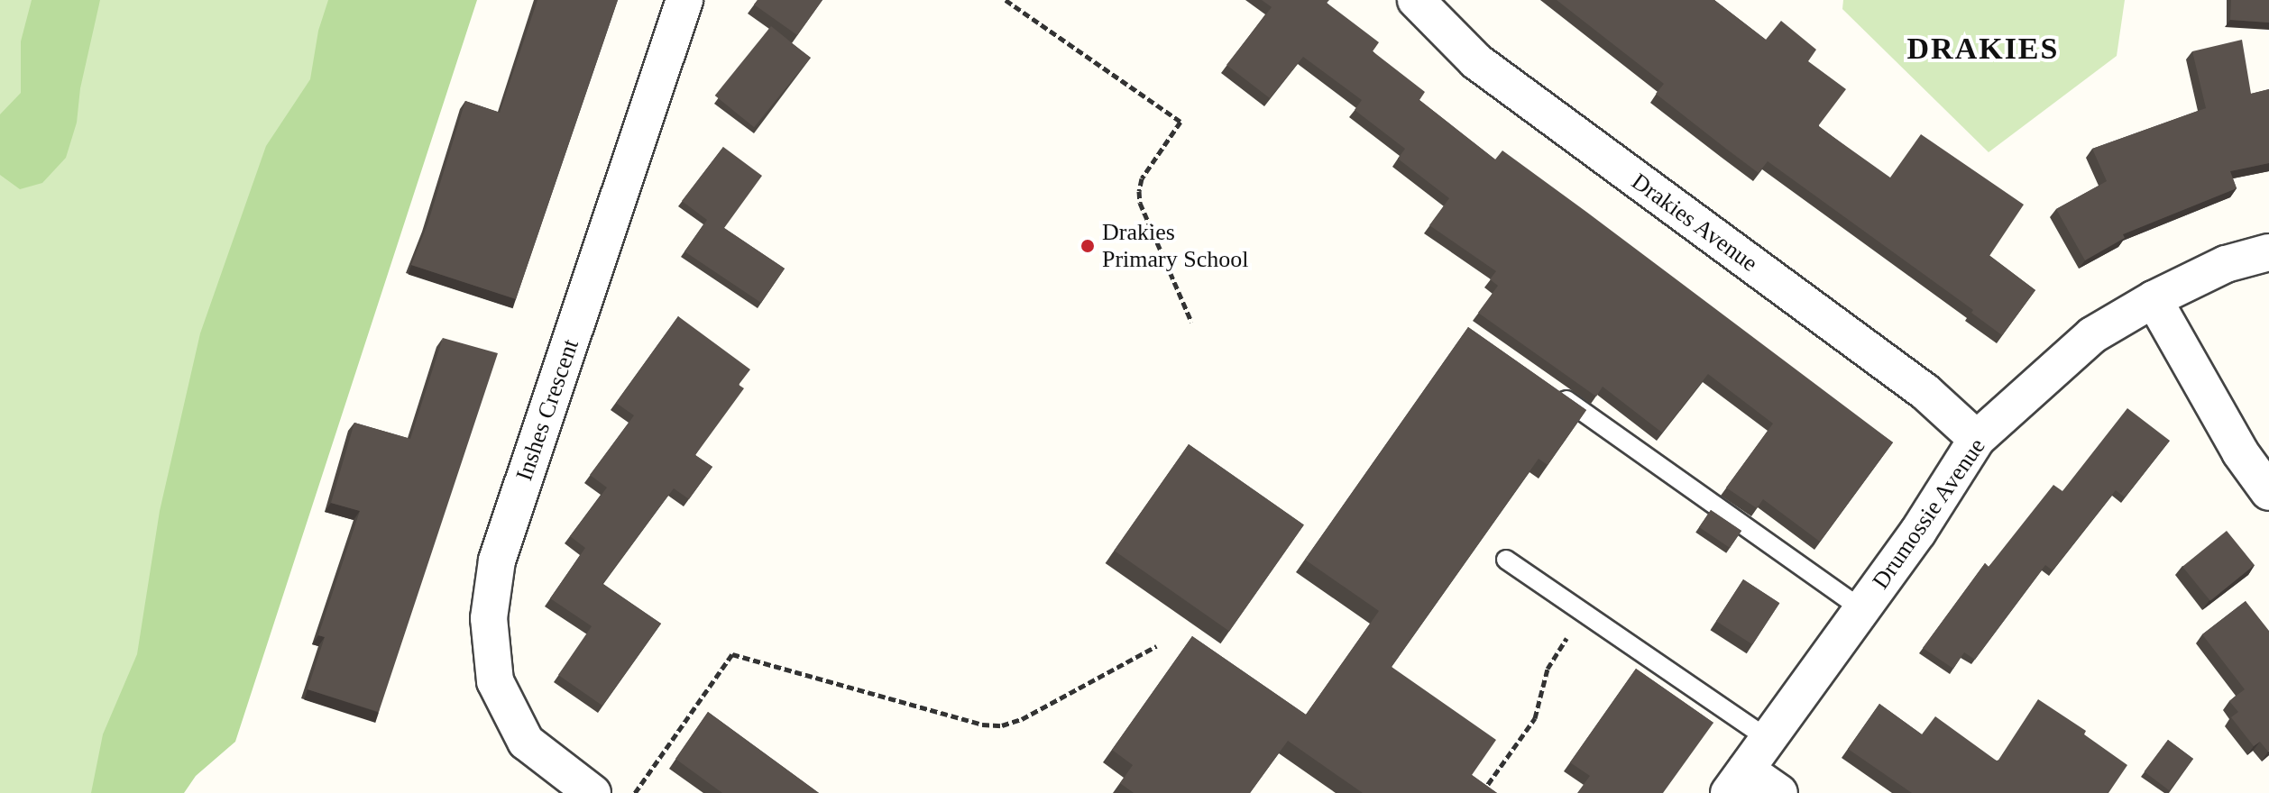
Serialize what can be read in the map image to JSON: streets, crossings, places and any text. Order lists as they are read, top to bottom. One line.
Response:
{"streets":{"street":["Drakies Avenue","Inshes Crescent","Drumossie Avenue"]},"crossings":[["Drakies Avenue","Drumossie Avenue"]],"districts":["DRAKIES"],"places":["Drakies Primary School"]}
